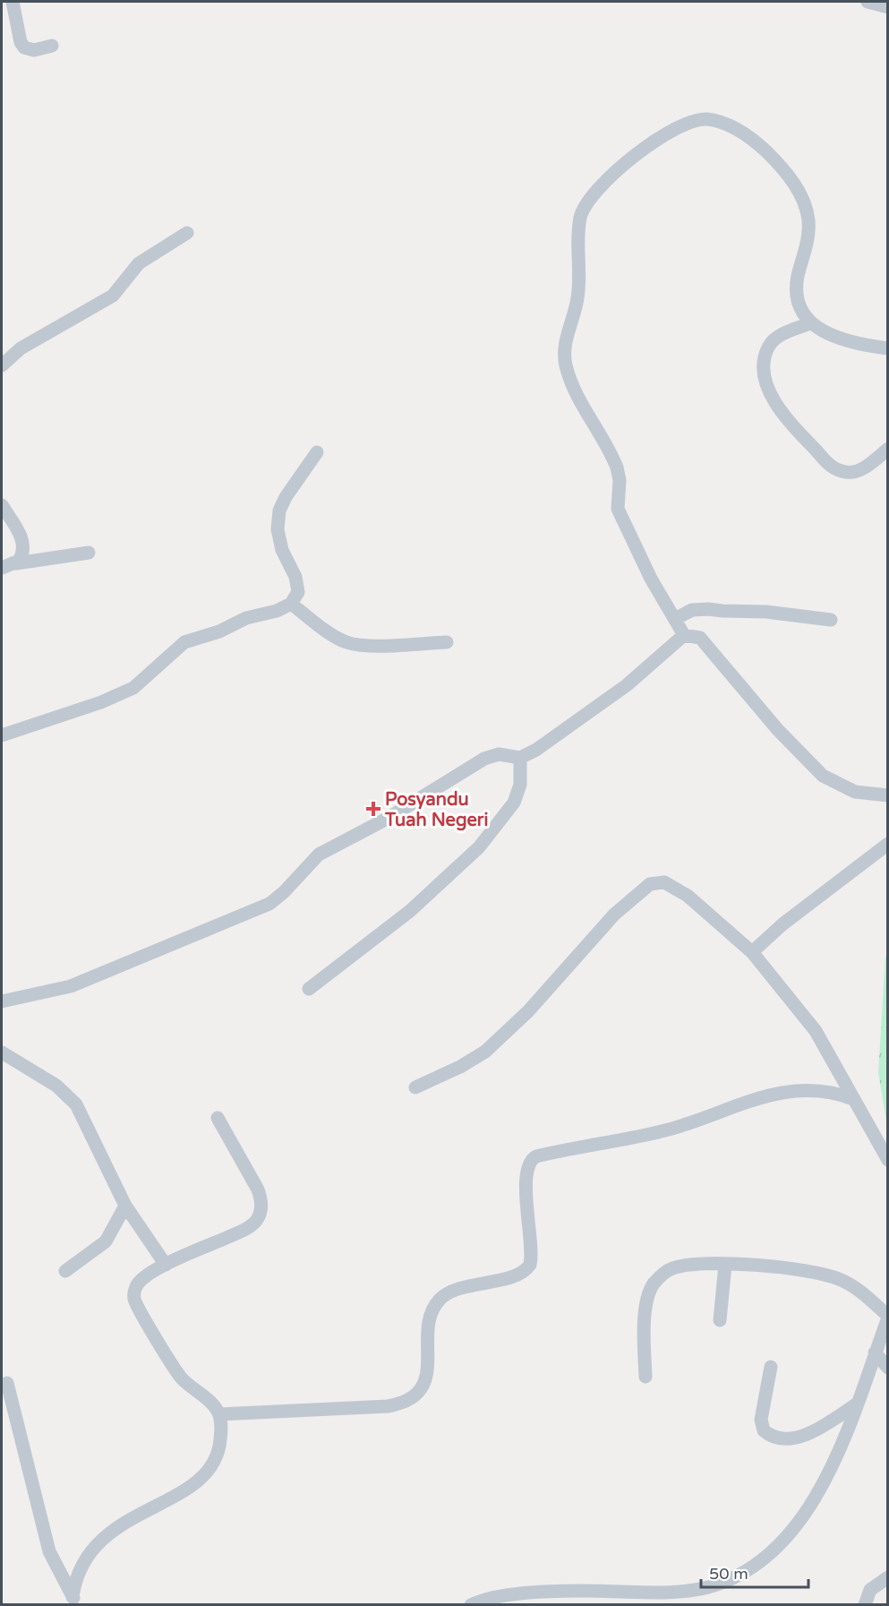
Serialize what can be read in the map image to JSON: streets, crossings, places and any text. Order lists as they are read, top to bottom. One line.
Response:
{"places":{"health":["Posyandu Tuah Negeri"]},"scale_bar":"50 m"}
